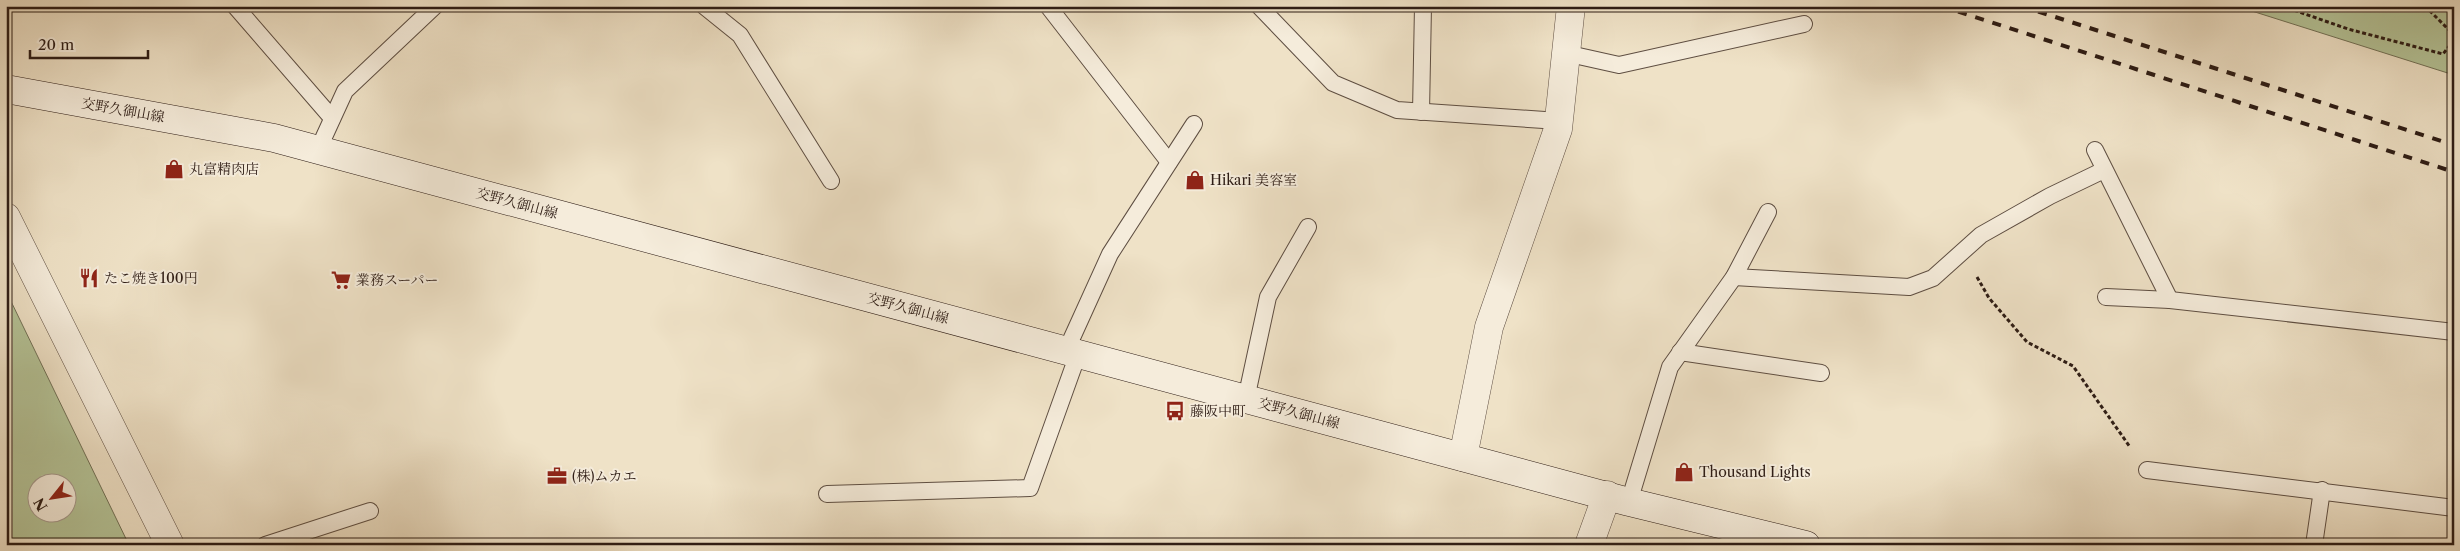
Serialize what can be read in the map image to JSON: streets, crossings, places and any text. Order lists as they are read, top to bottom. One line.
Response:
{"streets":{"main road":["交野久御山線"]},"places":{"shop":["丸富精肉店","Hikari 美容室","Thousand Lights"],"restaurant":["たこ焼き100円"],"supermarket":["業務スーパー"],"bus stop":["藤阪中町"],"office":["(株)ムカエ"]},"scale_bar":"20 m","north":"bottom left"}
